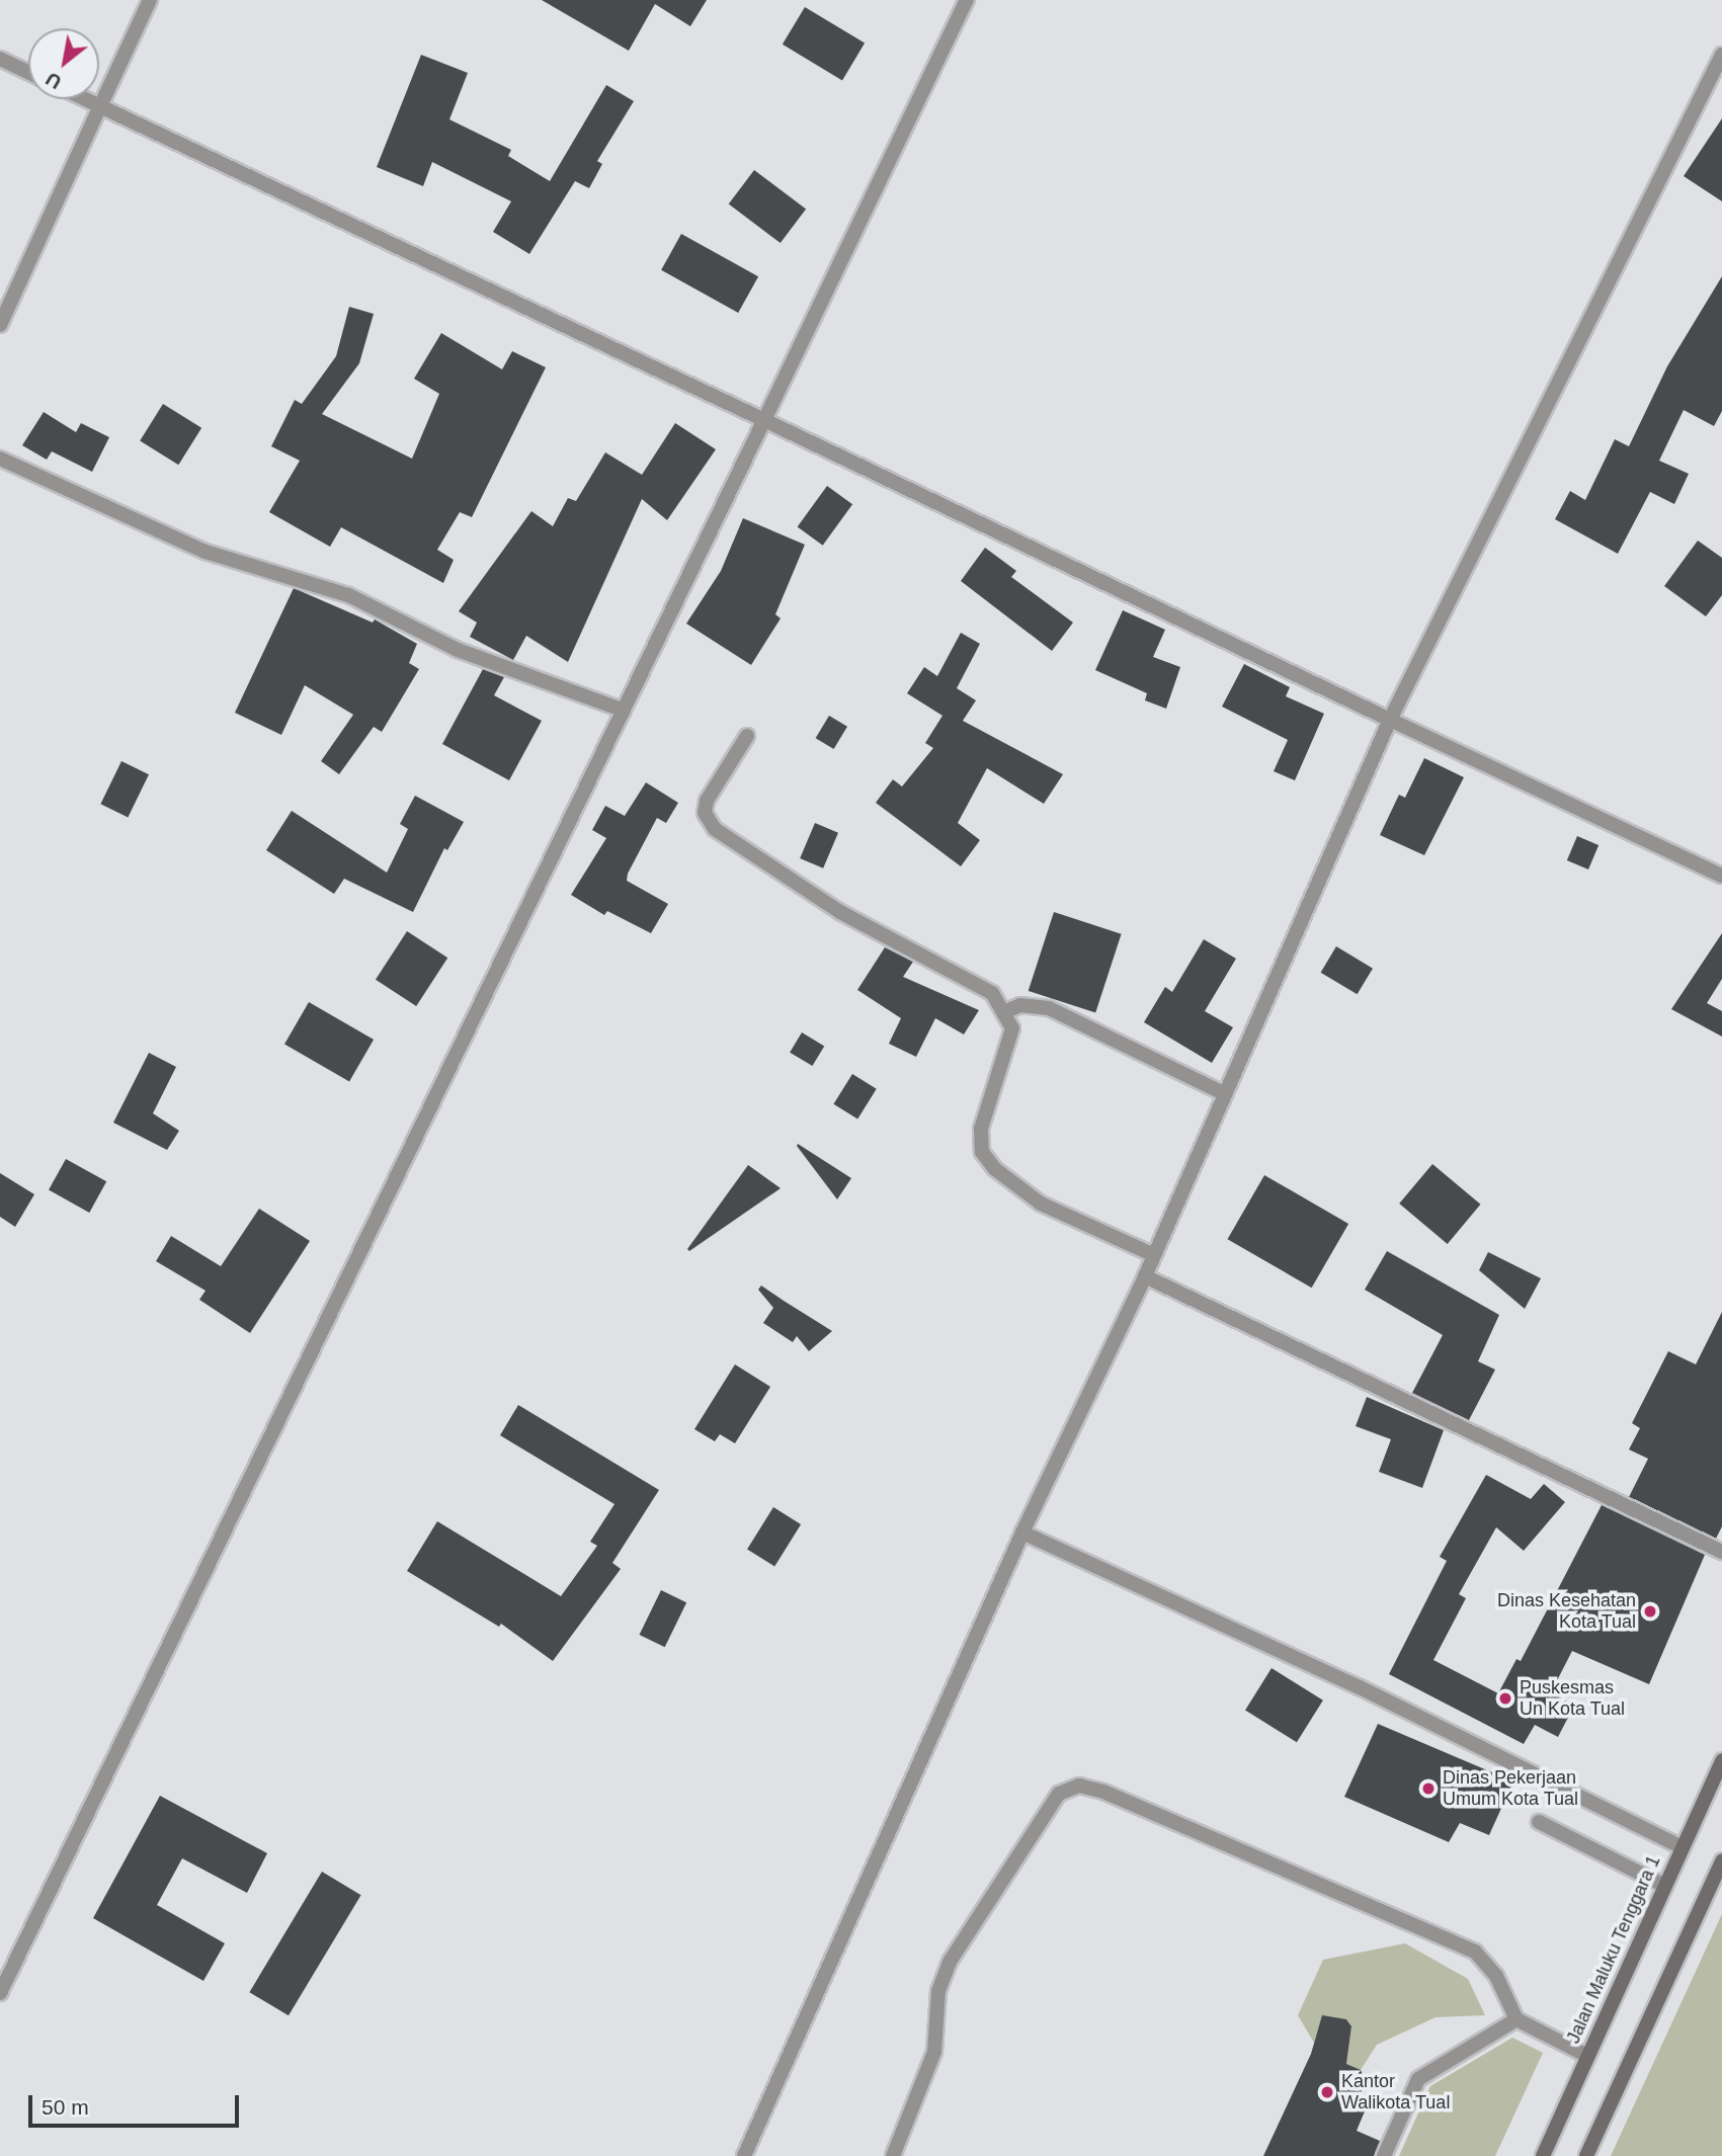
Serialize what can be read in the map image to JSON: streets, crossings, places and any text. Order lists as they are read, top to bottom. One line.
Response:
{"streets":{"main road":["Jalan Maluku Tenggara 1"]},"places":["Dinas Kesehatan Kota Tual","Puskesmas Un Kota Tual","Dinas Pekerjaan Umum Kota Tual","Kantor Walikota Tual"],"scale_bar":"50 m","north":"bottom left"}
